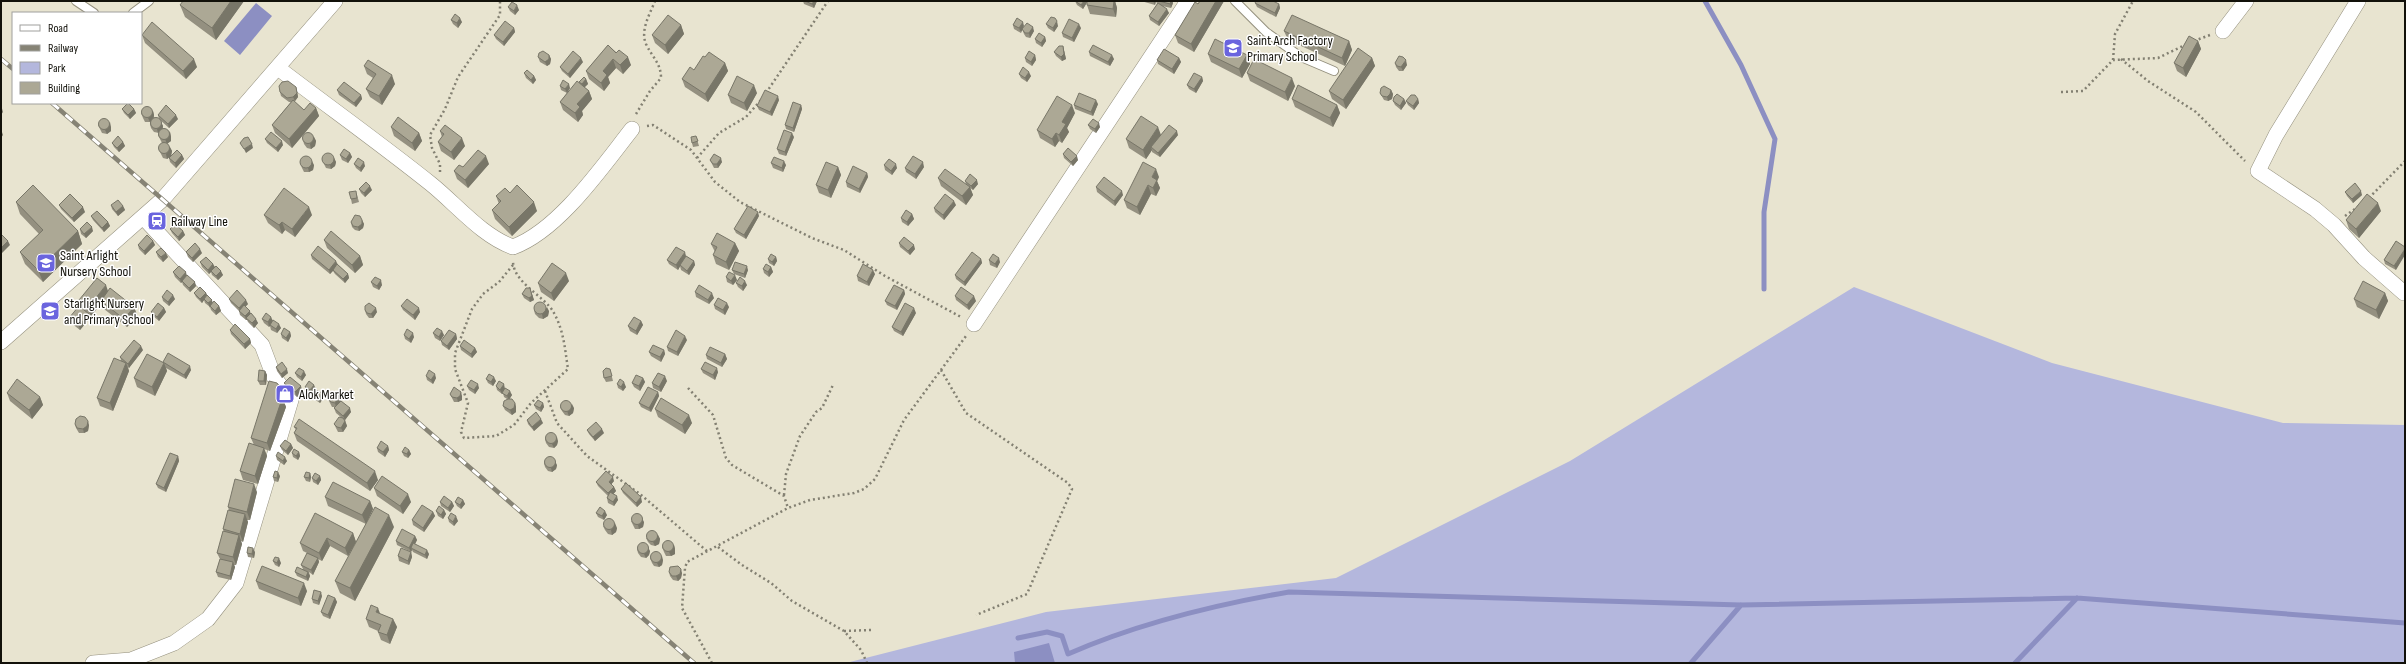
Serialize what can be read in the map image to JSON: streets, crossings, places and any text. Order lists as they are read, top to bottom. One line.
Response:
{"places":{"school or university":["Saint Arch Factory Primary School","Saint Arlight Nursery School","Starlight Nursery and Primary School"],"station":["Railway Line"],"shop":["Alok Market"]},"legend":["Road","Railway","Park","Building"]}
